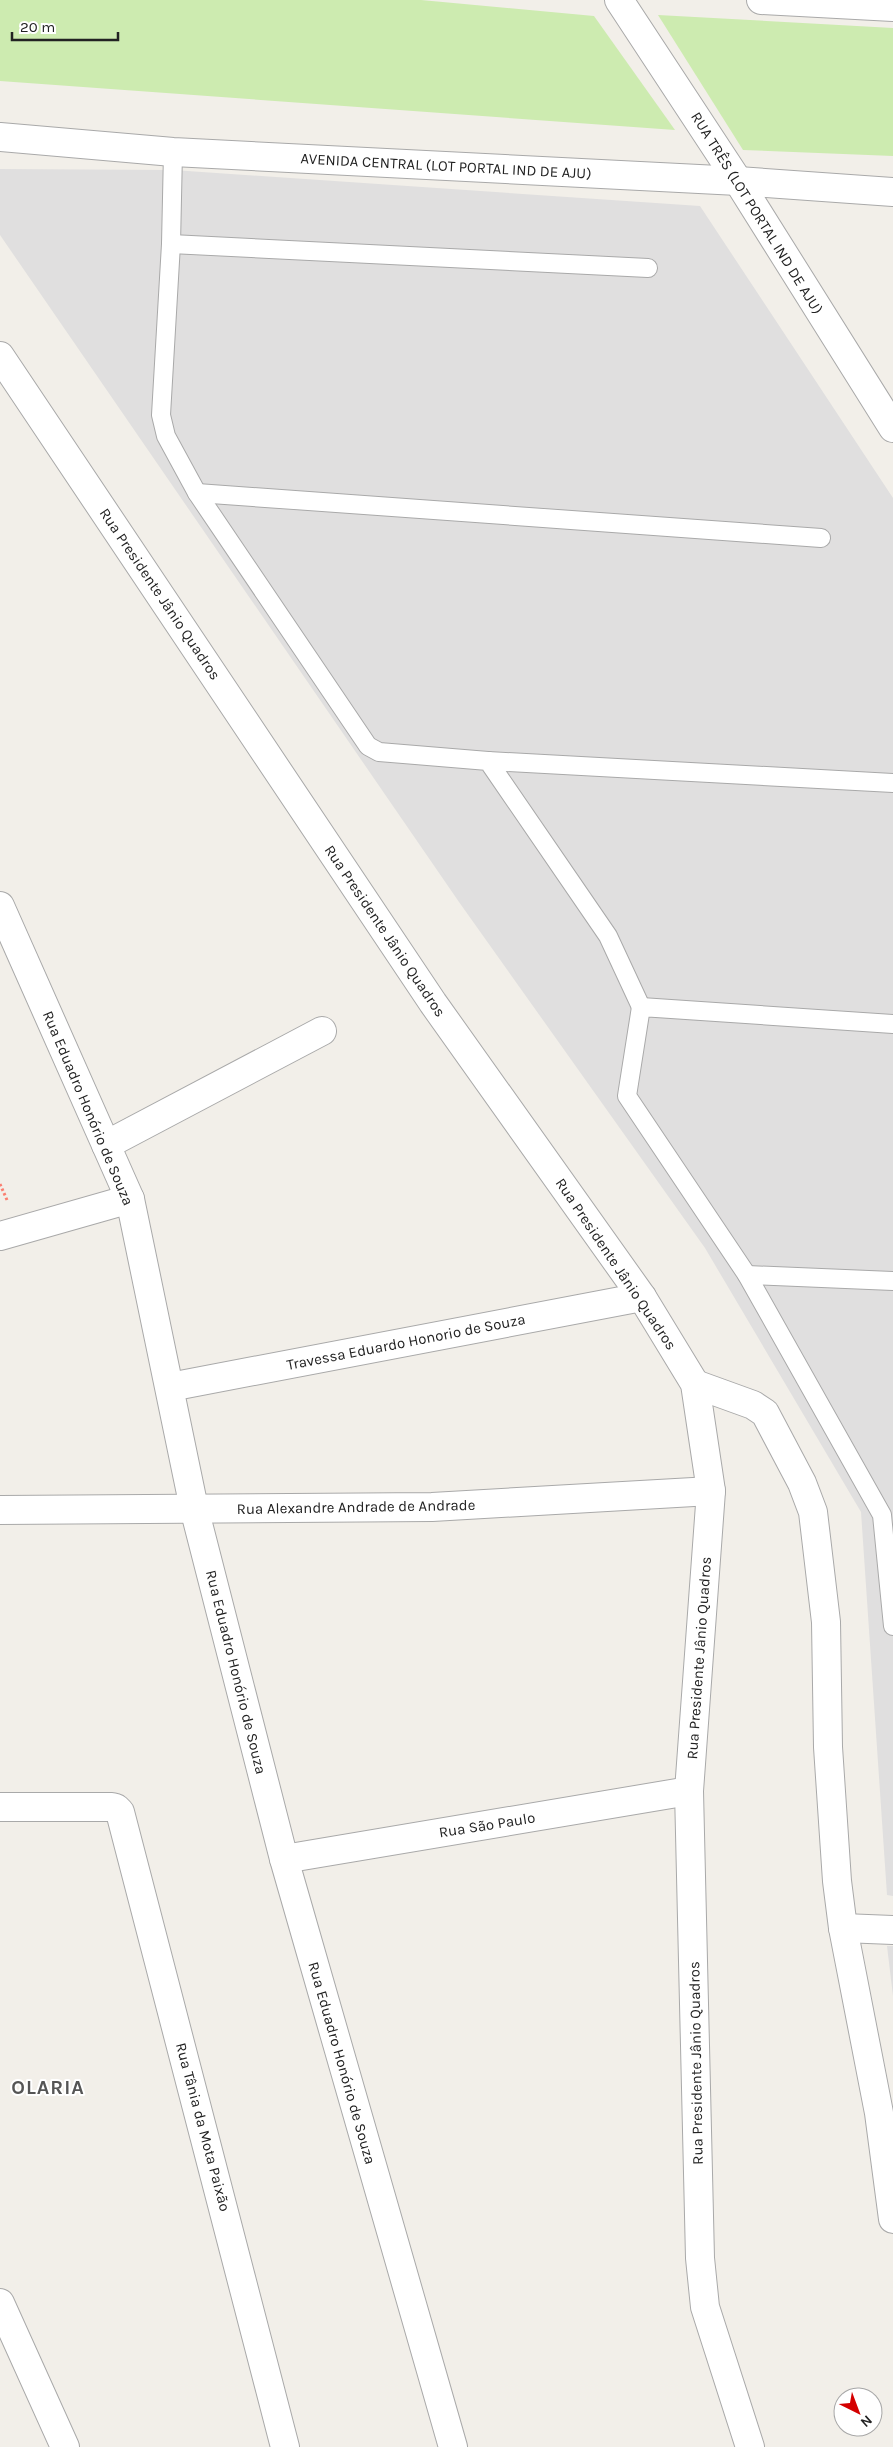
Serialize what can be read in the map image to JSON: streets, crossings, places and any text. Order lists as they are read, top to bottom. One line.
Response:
{"streets":{"street":["AVENIDA CENTRAL (LOT PORTAL IND DE AJU)","RUA TRÊS (LOT PORTAL IND DE AJU)","Rua Presidente Jânio Quadros","Rua Eduadro Honório de Souza","Travessa Eduardo Honorio de Souza","Rua Alexandre Andrade de Andrade","Rua São Paulo","Rua Tânia da Mota Paixão"]},"crossings":[["AVENIDA CENTRAL (LOT PORTAL IND DE AJU)","RUA TRÊS (LOT PORTAL IND DE AJU)"],["Rua Presidente Jânio Quadros","Travessa Eduardo Honorio de Souza"],["Rua Presidente Jânio Quadros","Rua Alexandre Andrade de Andrade"],["Rua Presidente Jânio Quadros","Rua São Paulo"],["Rua Eduadro Honório de Souza","Travessa Eduardo Honorio de Souza"],["Rua Eduadro Honório de Souza","Rua Alexandre Andrade de Andrade"],["Rua Eduadro Honório de Souza","Rua São Paulo"]],"districts":["OLARIA"],"scale_bar":"20 m","north":"bottom right"}
